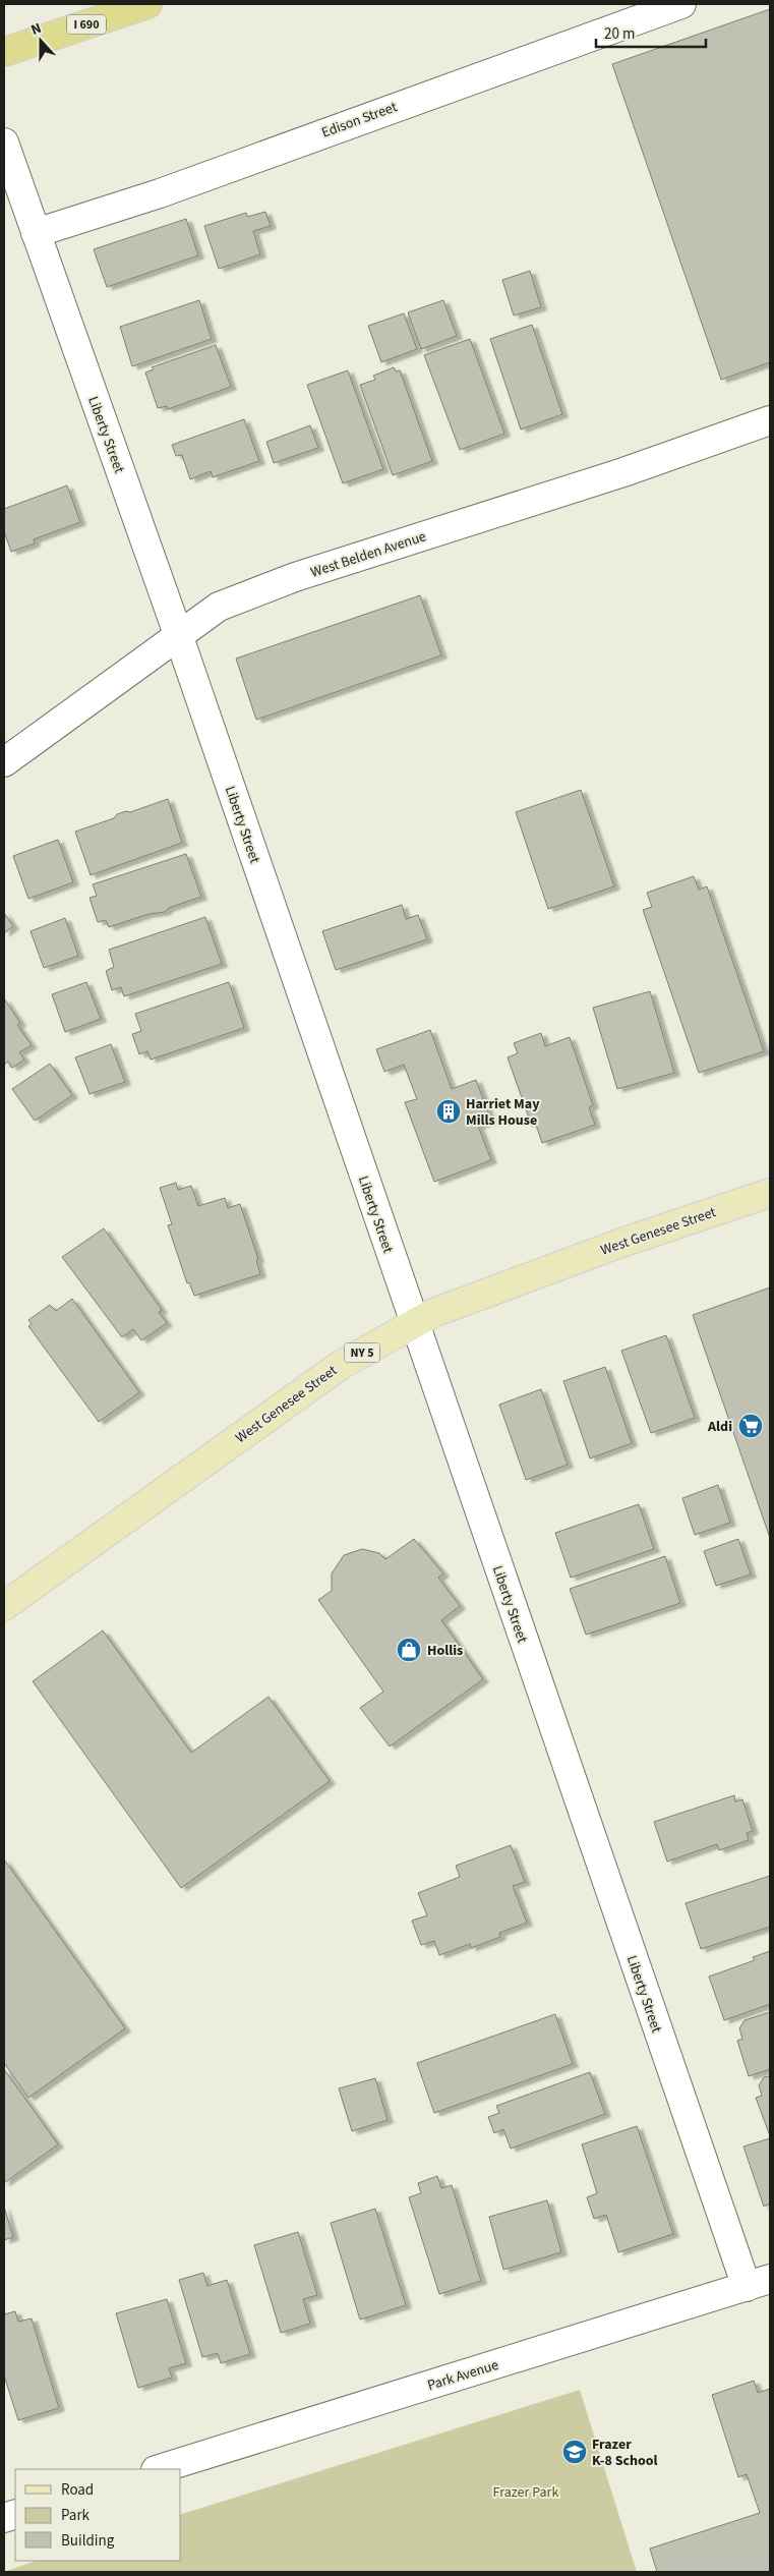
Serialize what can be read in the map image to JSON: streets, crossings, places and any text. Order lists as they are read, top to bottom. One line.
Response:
{"streets":{"highway":["I 690"],"main road":["West Genesee Street","NY 5"],"street":["Edison Street","Liberty Street","West Belden Avenue","Park Avenue"]},"crossings":[["Edison Street","Liberty Street"],["Liberty Street","West Belden Avenue"],["Liberty Street","West Genesee Street"],["Liberty Street","Park Avenue"]],"parks":["Frazer Park"],"places":{"building":["Harriet May Mills House"],"supermarket":["Aldi"],"shop":["Hollis"],"school or university":["Frazer K-8 School"]},"legend":["Road","Park","Building"],"scale_bar":"20 m","north":"top"}
